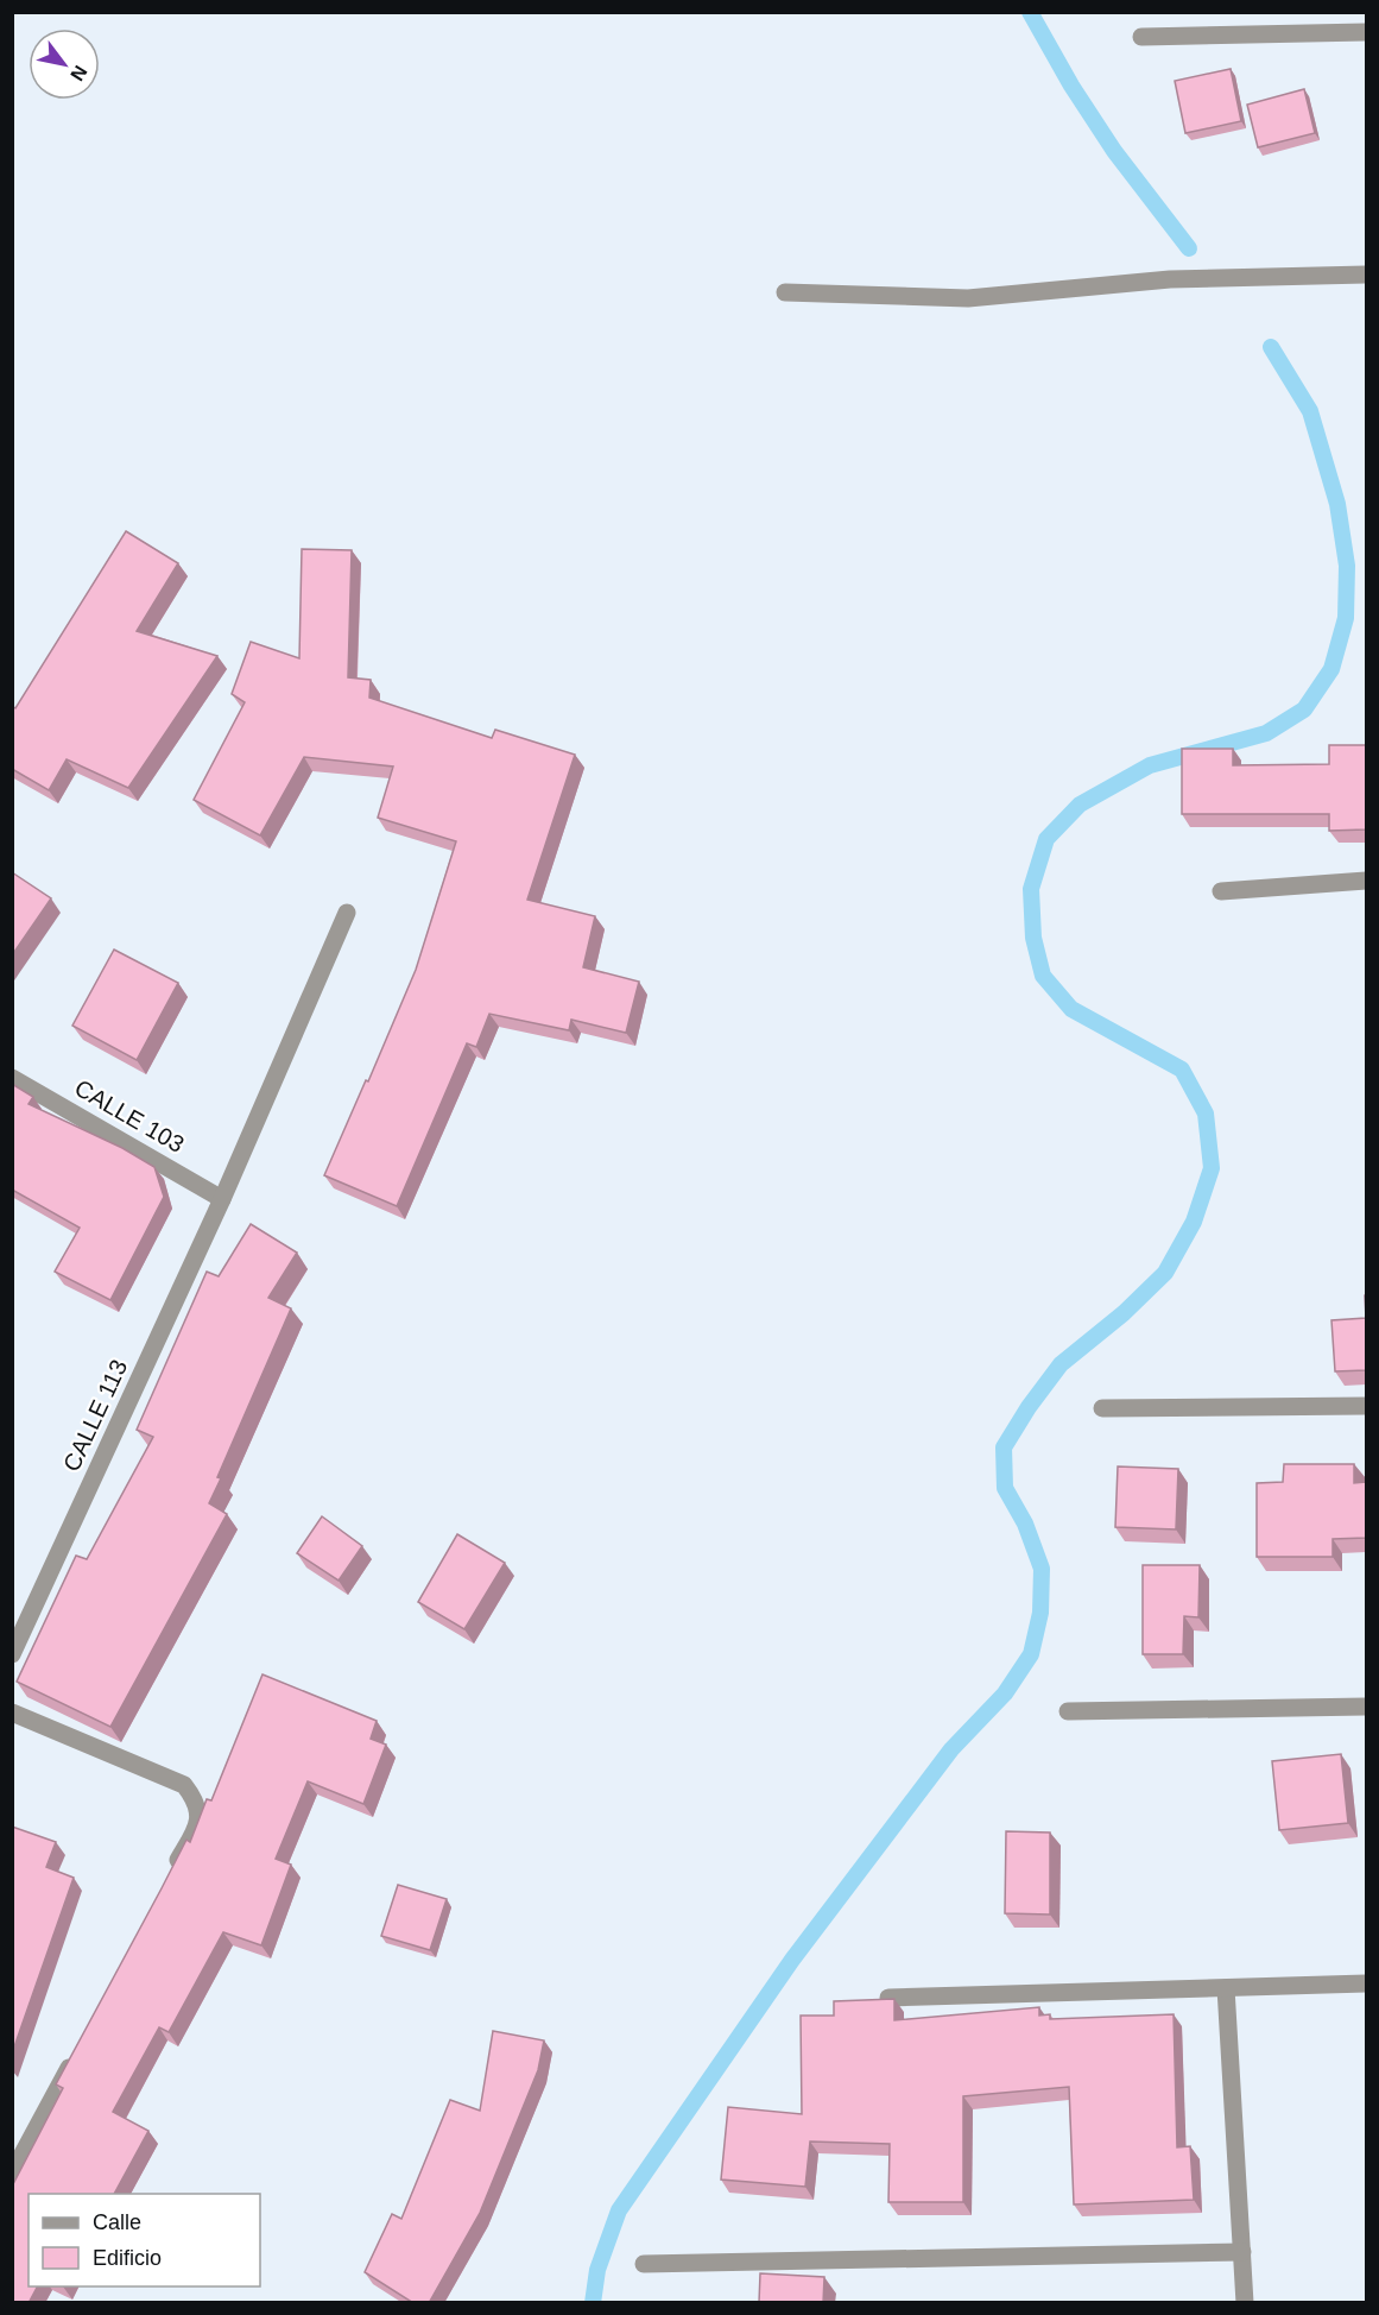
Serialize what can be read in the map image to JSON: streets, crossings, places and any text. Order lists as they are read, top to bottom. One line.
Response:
{"streets":{"street":["CALLE 103","CALLE 113"]},"crossings":[["CALLE 103","CALLE 113"]],"legend":["Calle","Edificio"],"north":"bottom right"}
